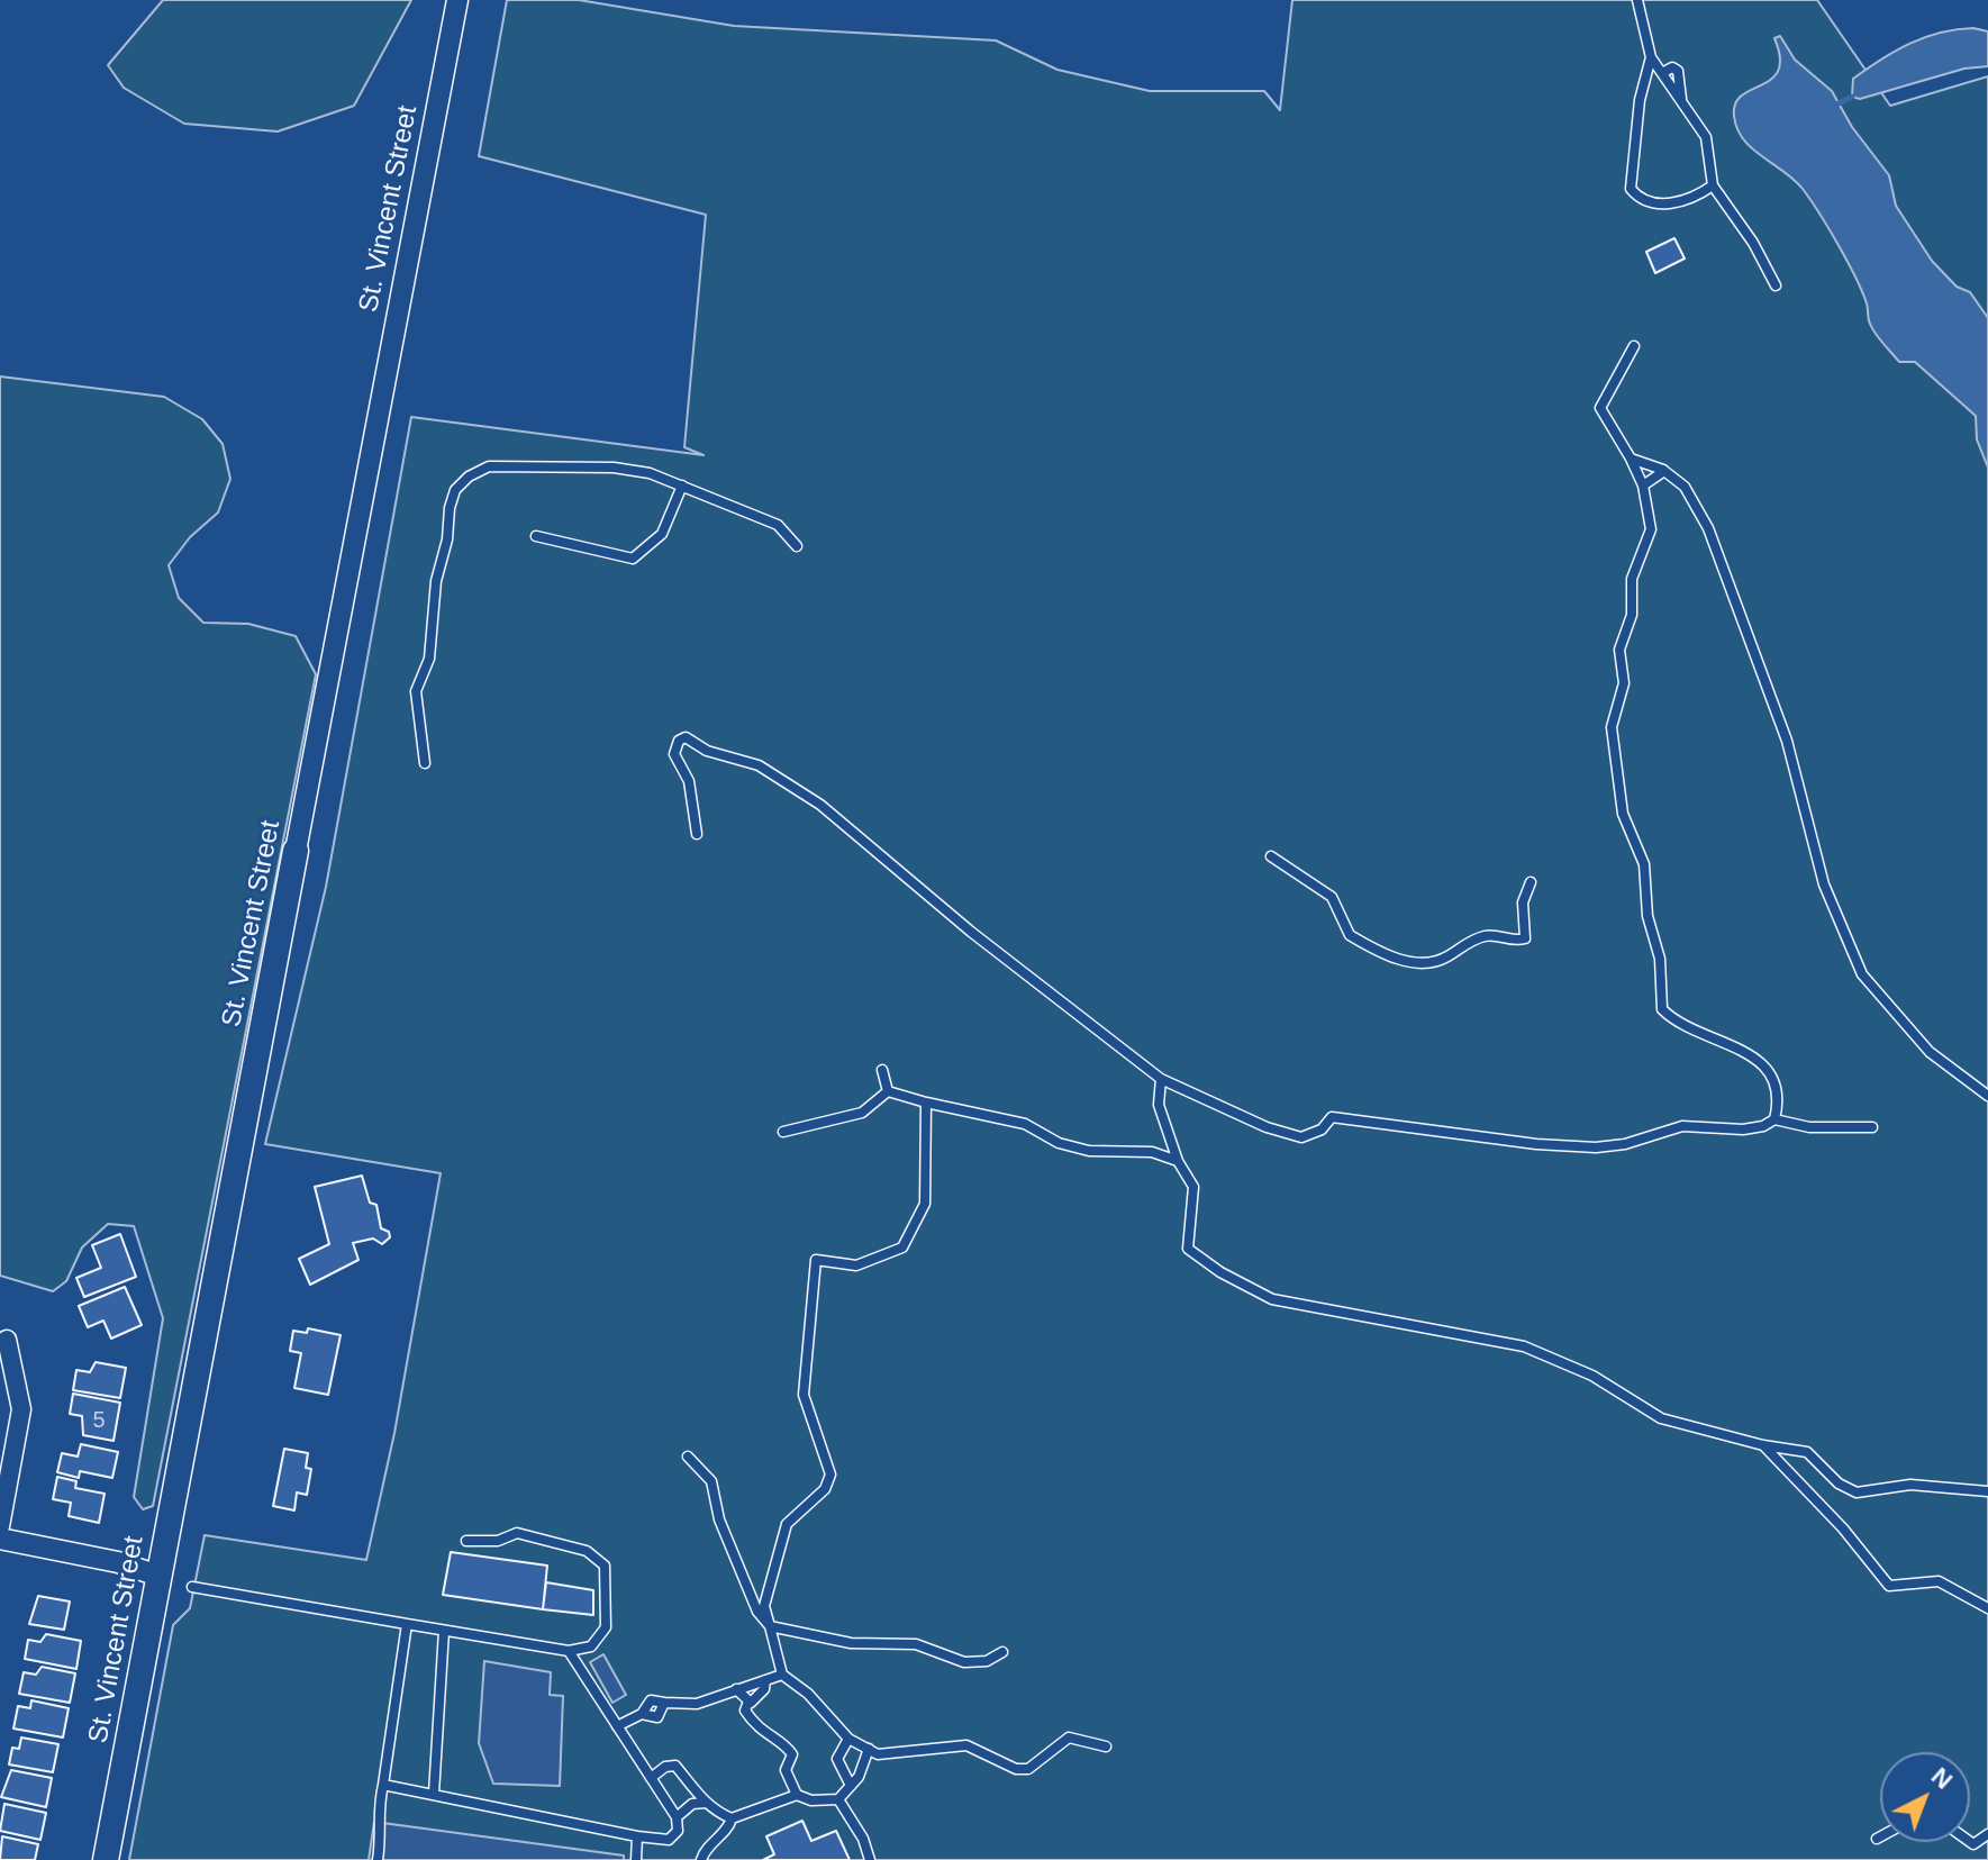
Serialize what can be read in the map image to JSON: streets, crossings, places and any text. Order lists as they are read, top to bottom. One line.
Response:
{"streets":{"main road":["St. Vincent Street"]},"house_numbers":["5"],"north":"top right"}
